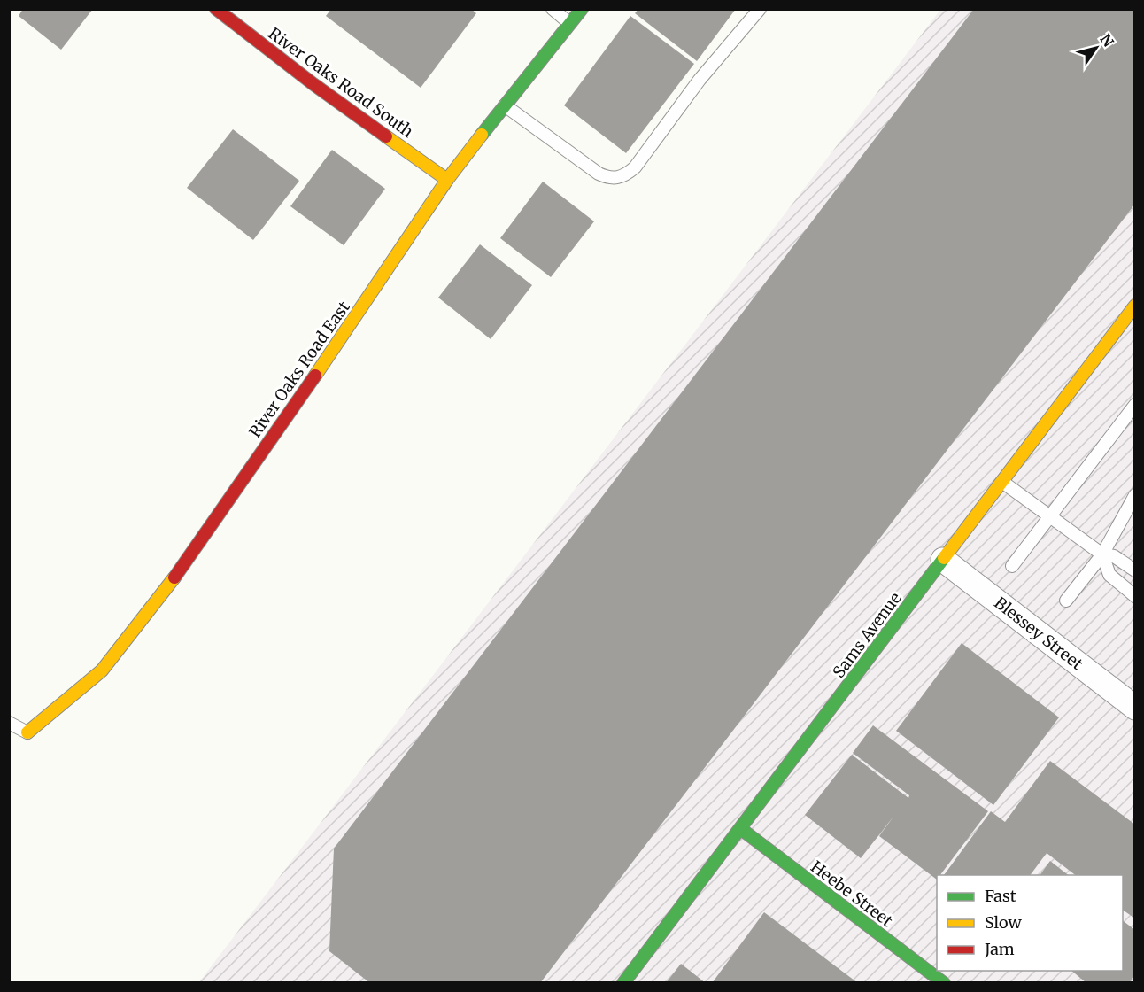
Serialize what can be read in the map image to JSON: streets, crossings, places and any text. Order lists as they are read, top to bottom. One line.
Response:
{"streets":{"street":["River Oaks Road South","River Oaks Road East","Blessey Street","Sams Avenue","Heebe Street"]},"crossings":[["River Oaks Road South","River Oaks Road East"],["Blessey Street","Sams Avenue"],["Sams Avenue","Heebe Street"]],"legend":["Fast","Slow","Jam"],"north":"top right"}
